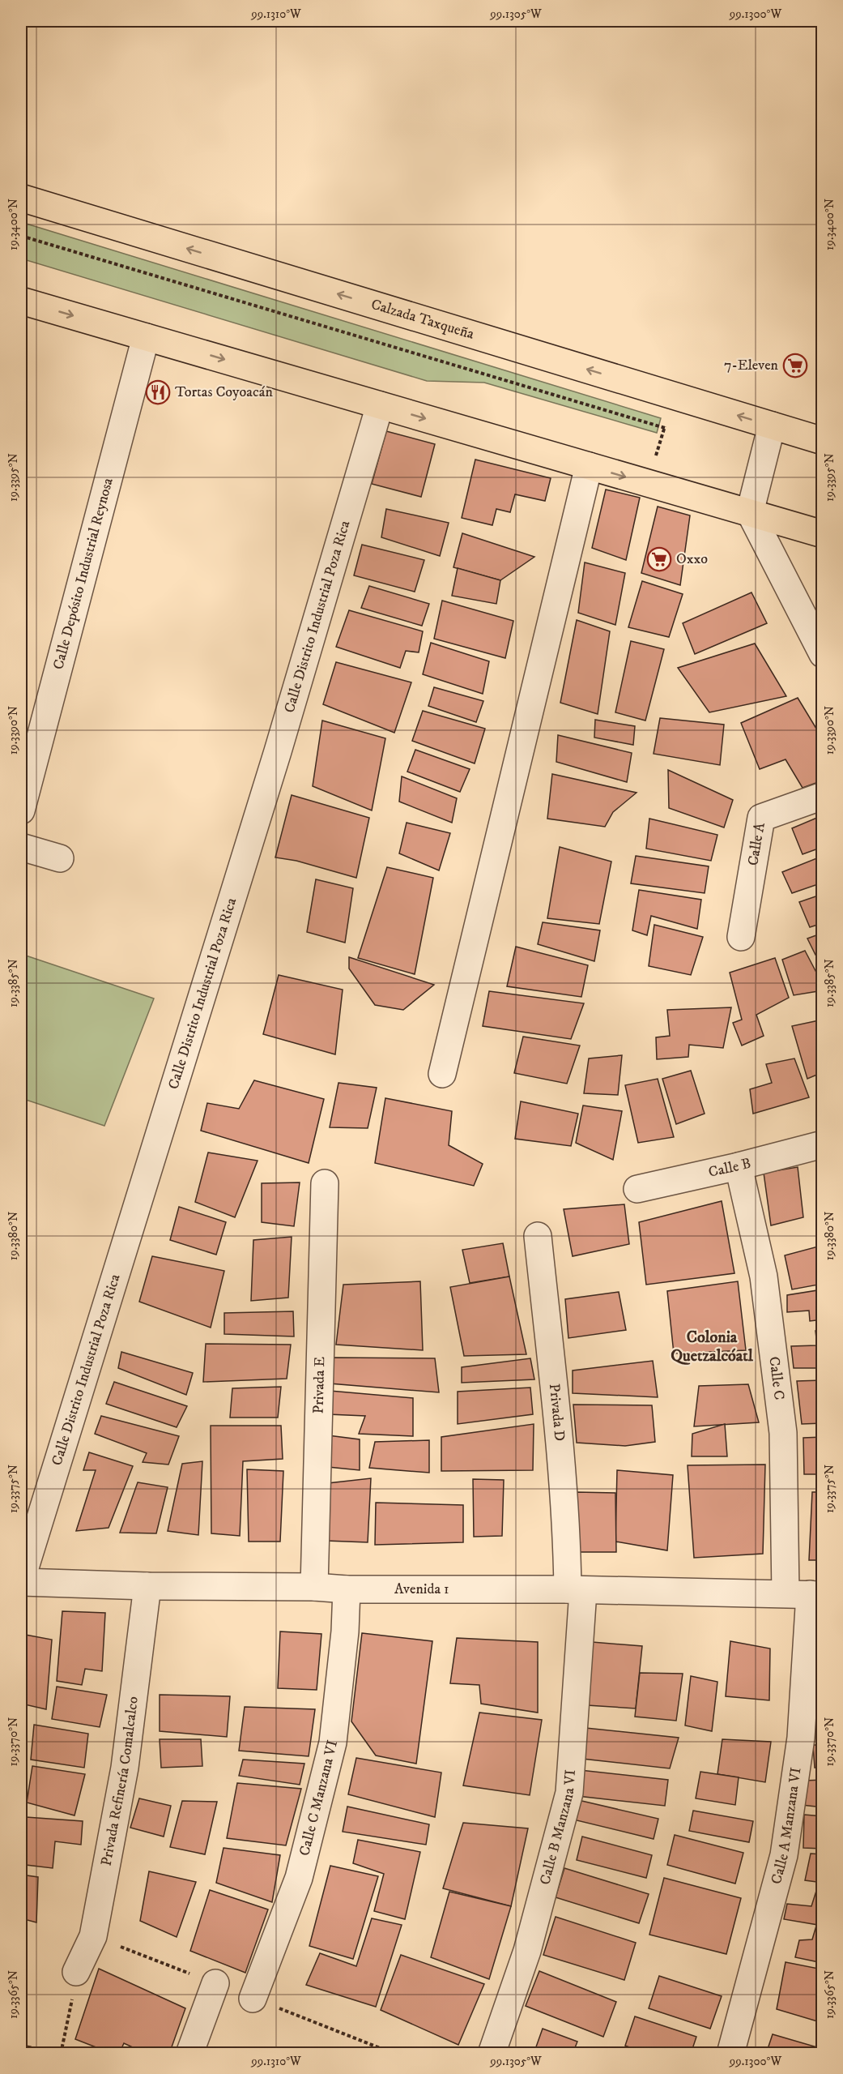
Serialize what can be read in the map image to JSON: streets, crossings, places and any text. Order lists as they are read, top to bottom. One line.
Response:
{"streets":{"main road":["Calzada Taxqueña"],"street":["Calle Depósito Industrial Reynosa","Calle Distrito Industrial Poza Rica","Calle A","Calle B","Calle C","Privada E","Privada D","Avenida 1","Privada Refinería Comalcalco","Calle C Manzana VI","Calle B Manzana VI","Calle A Manzana VI"]},"crossings":[["Calle Distrito Industrial Poza Rica","Avenida 1"],["Calle B","Calle C"],["Calle C","Avenida 1"],["Calle C","Calle A Manzana VI"],["Privada E","Avenida 1"],["Privada D","Avenida 1"],["Privada D","Calle B Manzana VI"],["Avenida 1","Privada Refinería Comalcalco"],["Avenida 1","Calle C Manzana VI"],["Avenida 1","Calle B Manzana VI"],["Avenida 1","Calle A Manzana VI"]],"districts":["Colonia Quetzalcóatl"],"places":{"supermarket":["7-Eleven","Oxxo"],"restaurant":["Tortas Coyoacán"]},"coordinates":["99.1310°W","99.1305°W","99.1300°W","19.3400°N","19.3395°N","19.3390°N","19.3385°N","19.3380°N","19.3375°N","19.3370°N","19.3365°N"]}
